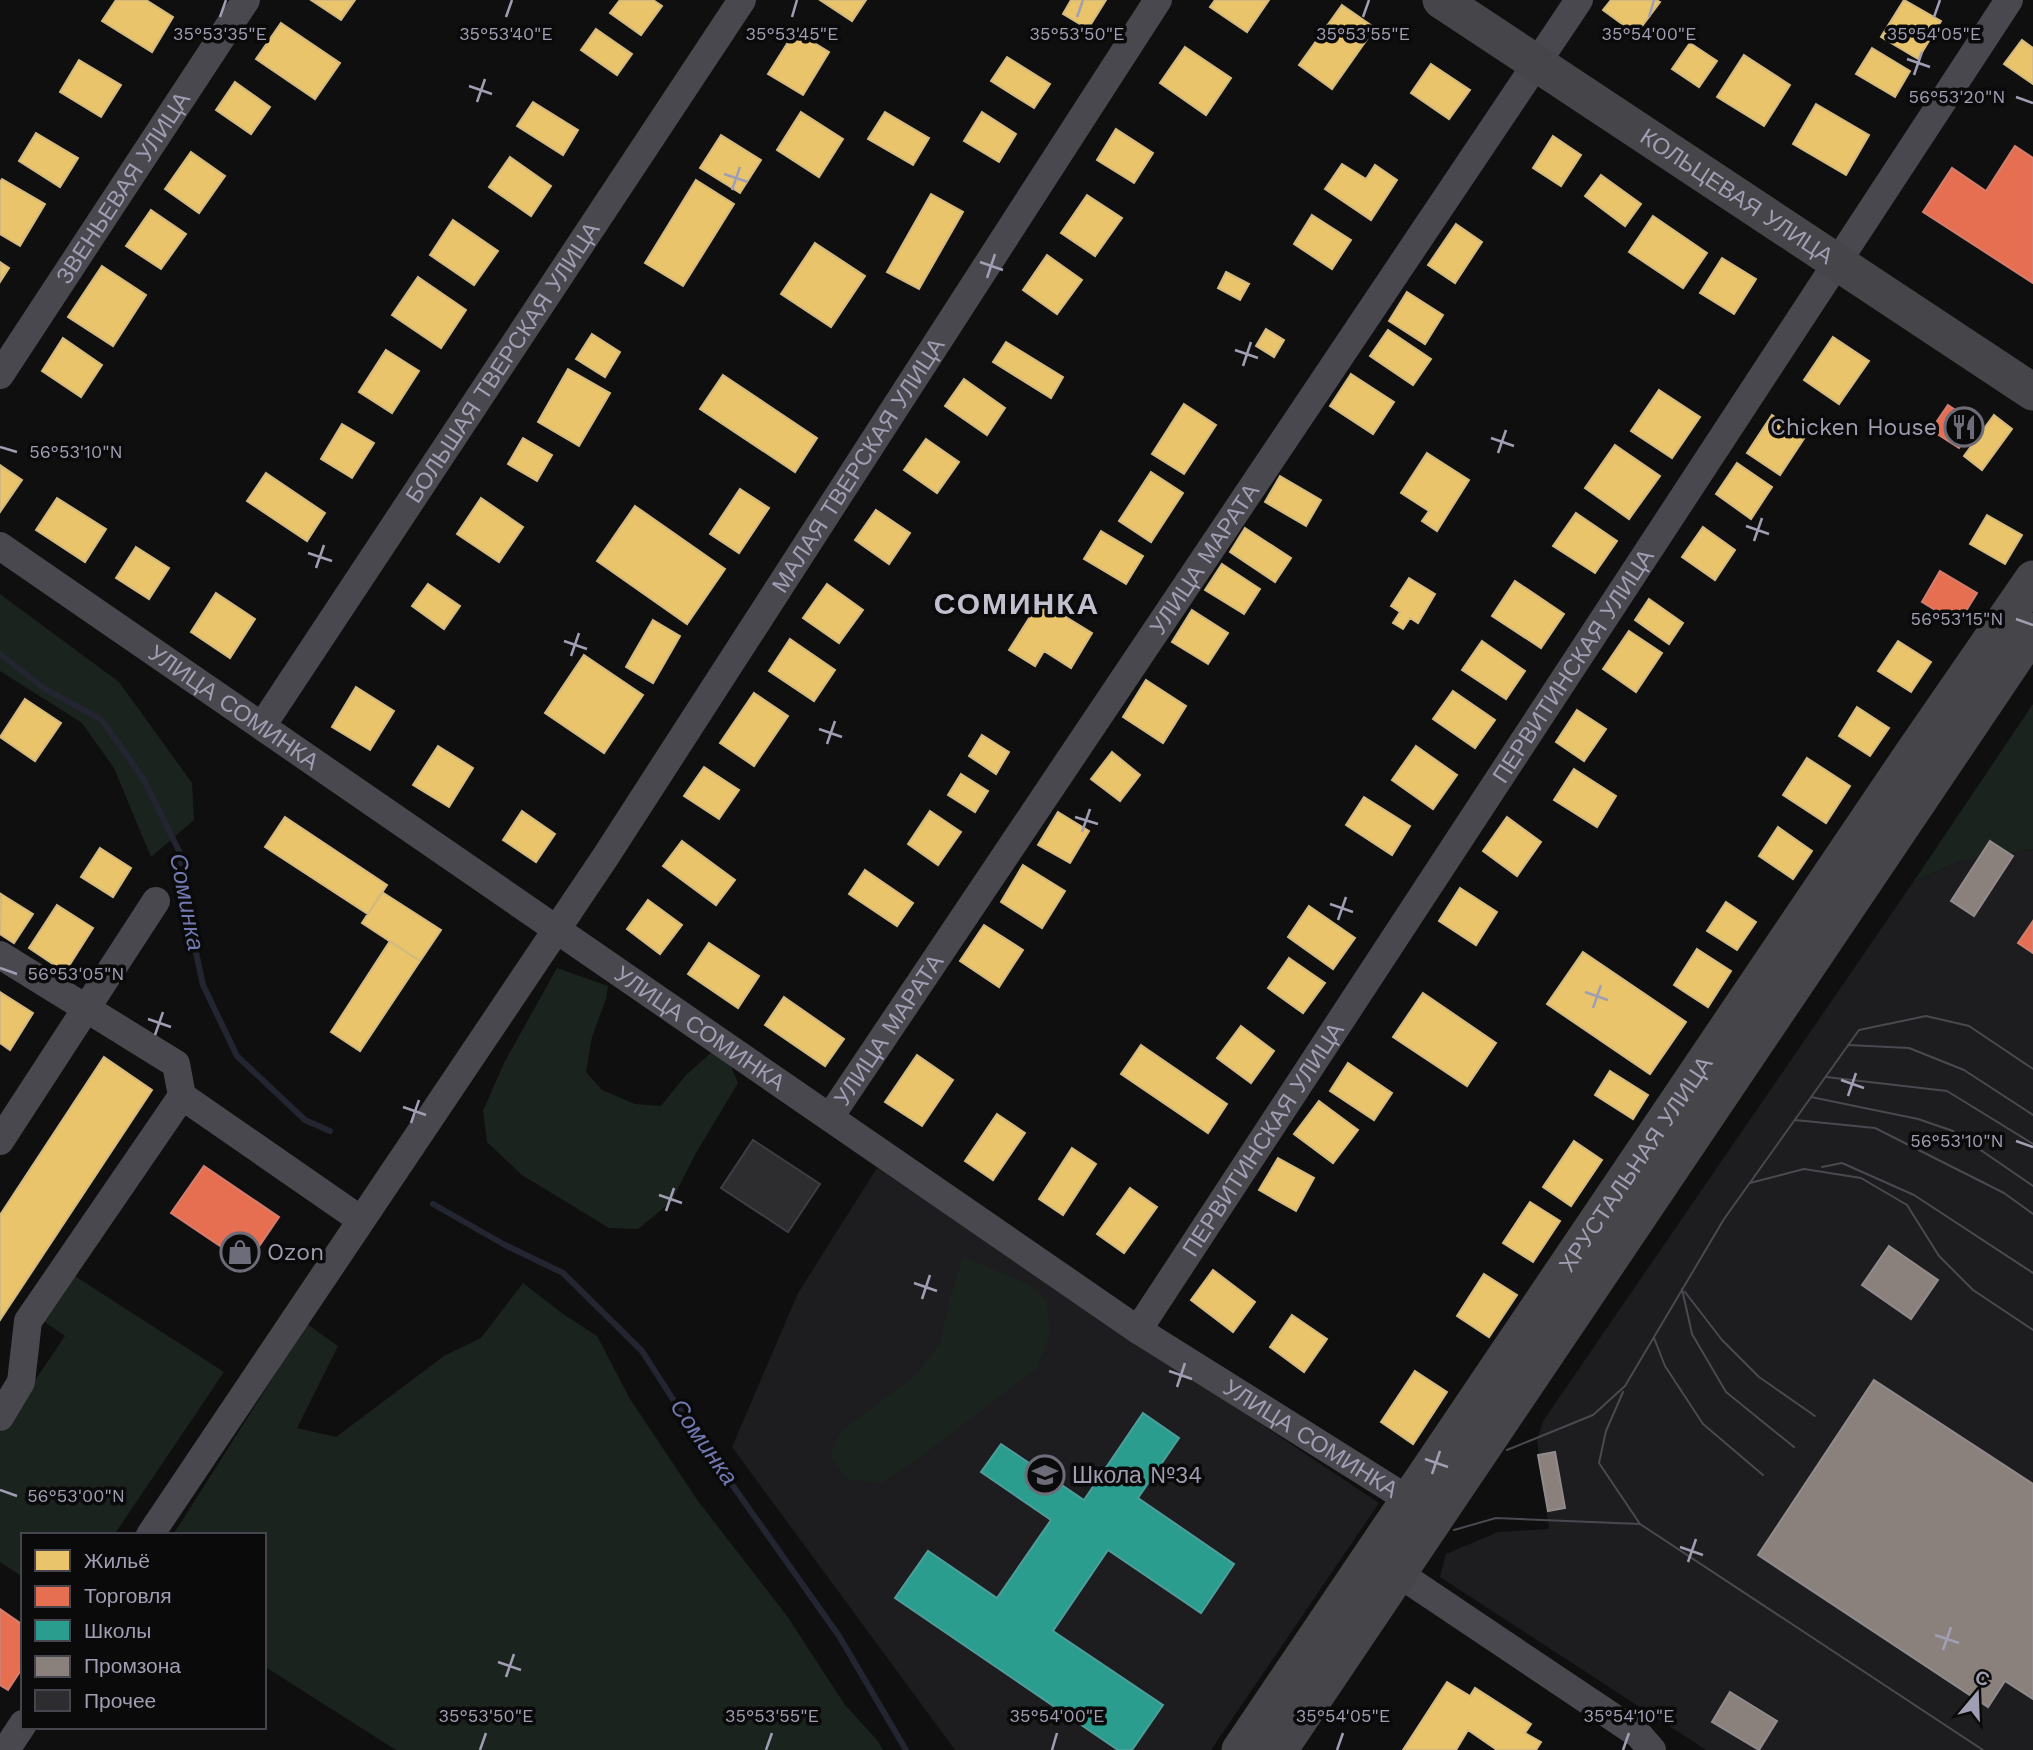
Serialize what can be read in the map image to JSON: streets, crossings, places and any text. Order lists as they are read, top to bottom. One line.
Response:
{"streets":{"main road":["КОЛЬЦЕВАЯ УЛИЦА","ХРУСТАЛЬНАЯ УЛИЦА"],"street":["ЗВЕНЬЕВАЯ УЛИЦА","БОЛЬШАЯ ТВЕРСКАЯ УЛИЦА","МАЛАЯ ТВЕРСКАЯ УЛИЦА","УЛИЦА МАРАТА","ПЕРВИТИНСКАЯ УЛИЦА","УЛИЦА СОМИНКА"]},"crossings":[["КОЛЬЦЕВАЯ УЛИЦА","УЛИЦА МАРАТА"],["КОЛЬЦЕВАЯ УЛИЦА","ПЕРВИТИНСКАЯ УЛИЦА"],["БОЛЬШАЯ ТВЕРСКАЯ УЛИЦА","УЛИЦА СОМИНКА"],["МАЛАЯ ТВЕРСКАЯ УЛИЦА","УЛИЦА СОМИНКА"],["УЛИЦА МАРАТА","УЛИЦА СОМИНКА"],["ПЕРВИТИНСКАЯ УЛИЦА","УЛИЦА СОМИНКА"],["УЛИЦА СОМИНКА","ХРУСТАЛЬНАЯ УЛИЦА"]],"districts":["СОМИНКА"],"water":["Соминка"],"places":{"restaurant":["Chicken House"],"shop":["Ozon"],"school or university":["Школа №34"]},"legend":["Жильё","Торговля","Школы","Промзона","Прочее"],"north":"top","coordinates":["35°53'35\"E","35°53'45\"E","35°53'50\"E","35°53'55\"E","35°54'00\"E","35°54'05\"E","35°53'40\"E","56°53'20\"N","56°53'10\"N","56°53'15\"N","56°53'05\"N","56°53'00\"N","35°54'10\"E"]}
